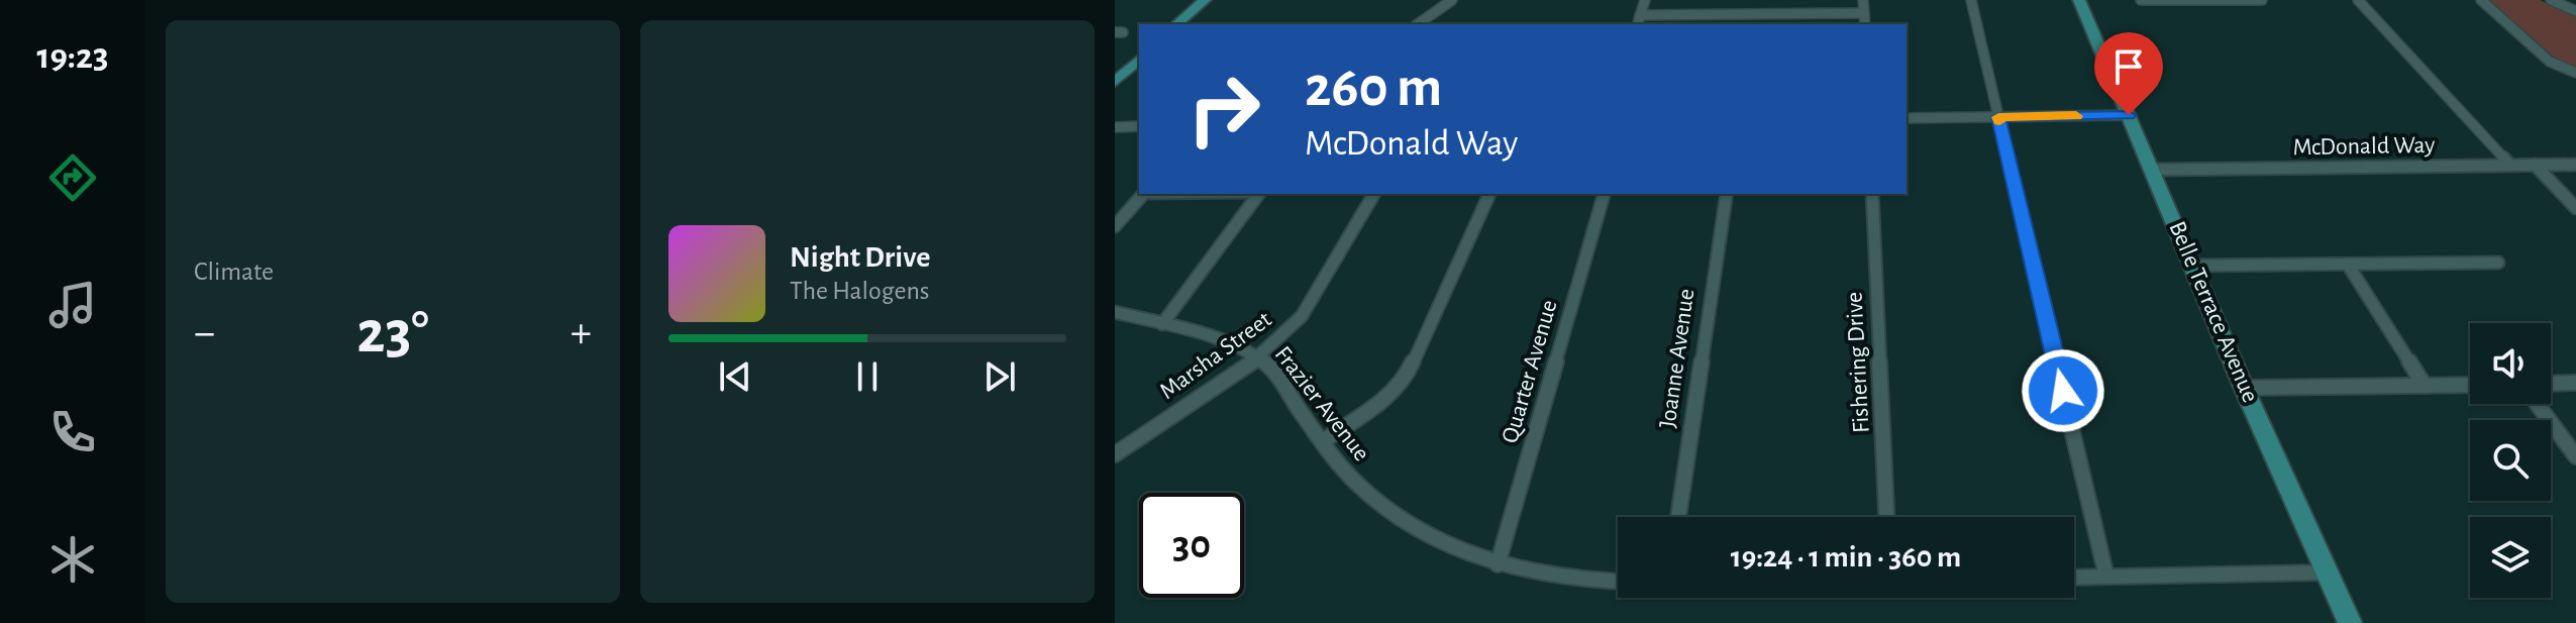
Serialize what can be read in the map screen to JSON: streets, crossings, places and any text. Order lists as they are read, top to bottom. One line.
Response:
{"streets":{"street":["McDonald Way","Belle Terrace Avenue","Marsha Street","Joanne Avenue","Fishering Drive","Quarter Avenue","Frazier Avenue"]},"crossings":[["McDonald Way","Belle Terrace Avenue"],["Marsha Street","Frazier Avenue"],["Quarter Avenue","Frazier Avenue"]],"page":{"tabs":"19:23","tile":"Climate","turn":["260 m","McDonald Way"],"song":["Night Drive","The Halogens"],"heat":["−","23°","+"],"limit":"30","trip":"19:24 · 1 min · 360 m"}}
